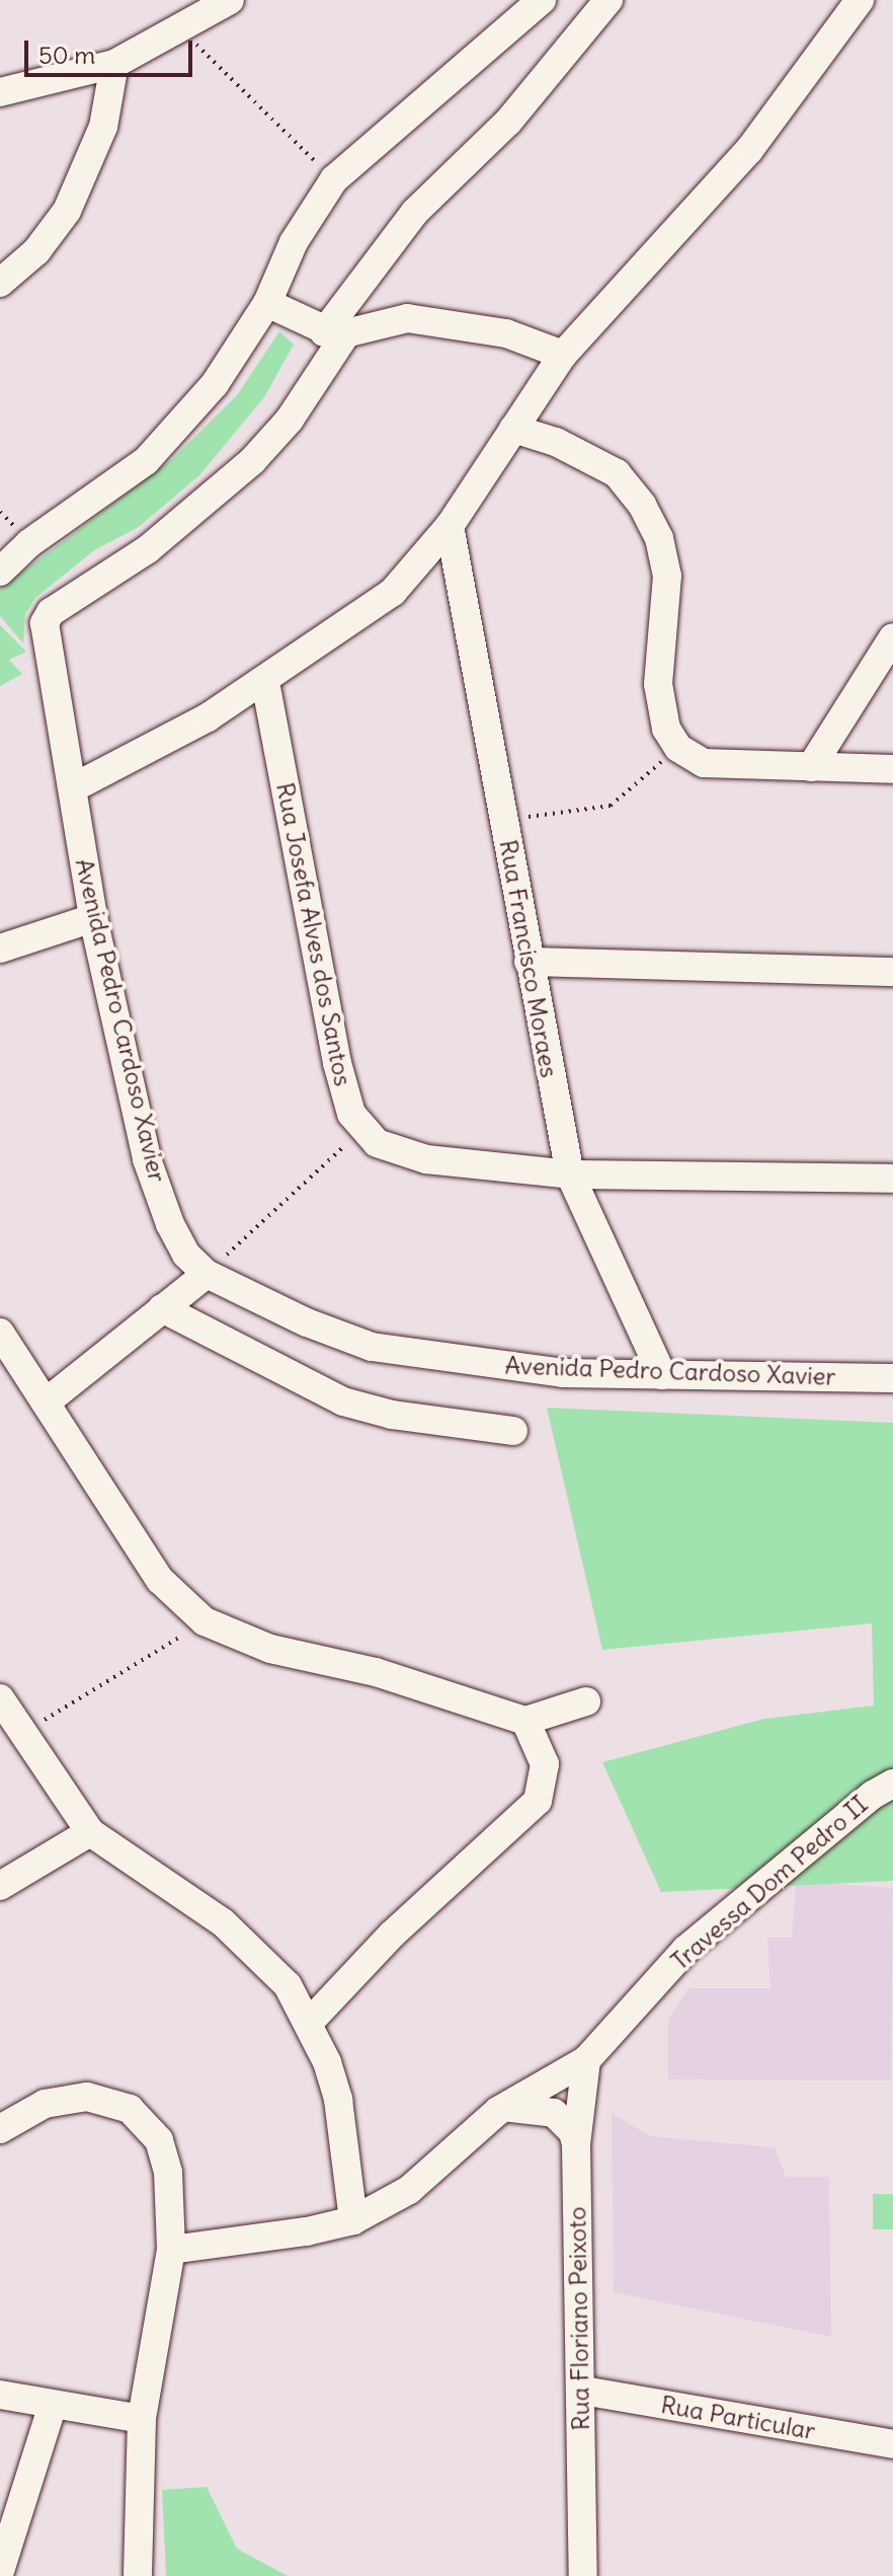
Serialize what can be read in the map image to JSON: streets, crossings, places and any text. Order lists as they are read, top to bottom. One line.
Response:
{"streets":{"street":["Rua Josefa Alves dos Santos","Rua Francisco Moraes","Avenida Pedro Cardoso Xavier","Travessa Dom Pedro II","Rua Floriano Peixoto","Rua Particular"]},"crossings":[["Rua Francisco Moraes","Avenida Pedro Cardoso Xavier"],["Rua Floriano Peixoto","Rua Particular"]],"scale_bar":"50 m"}
